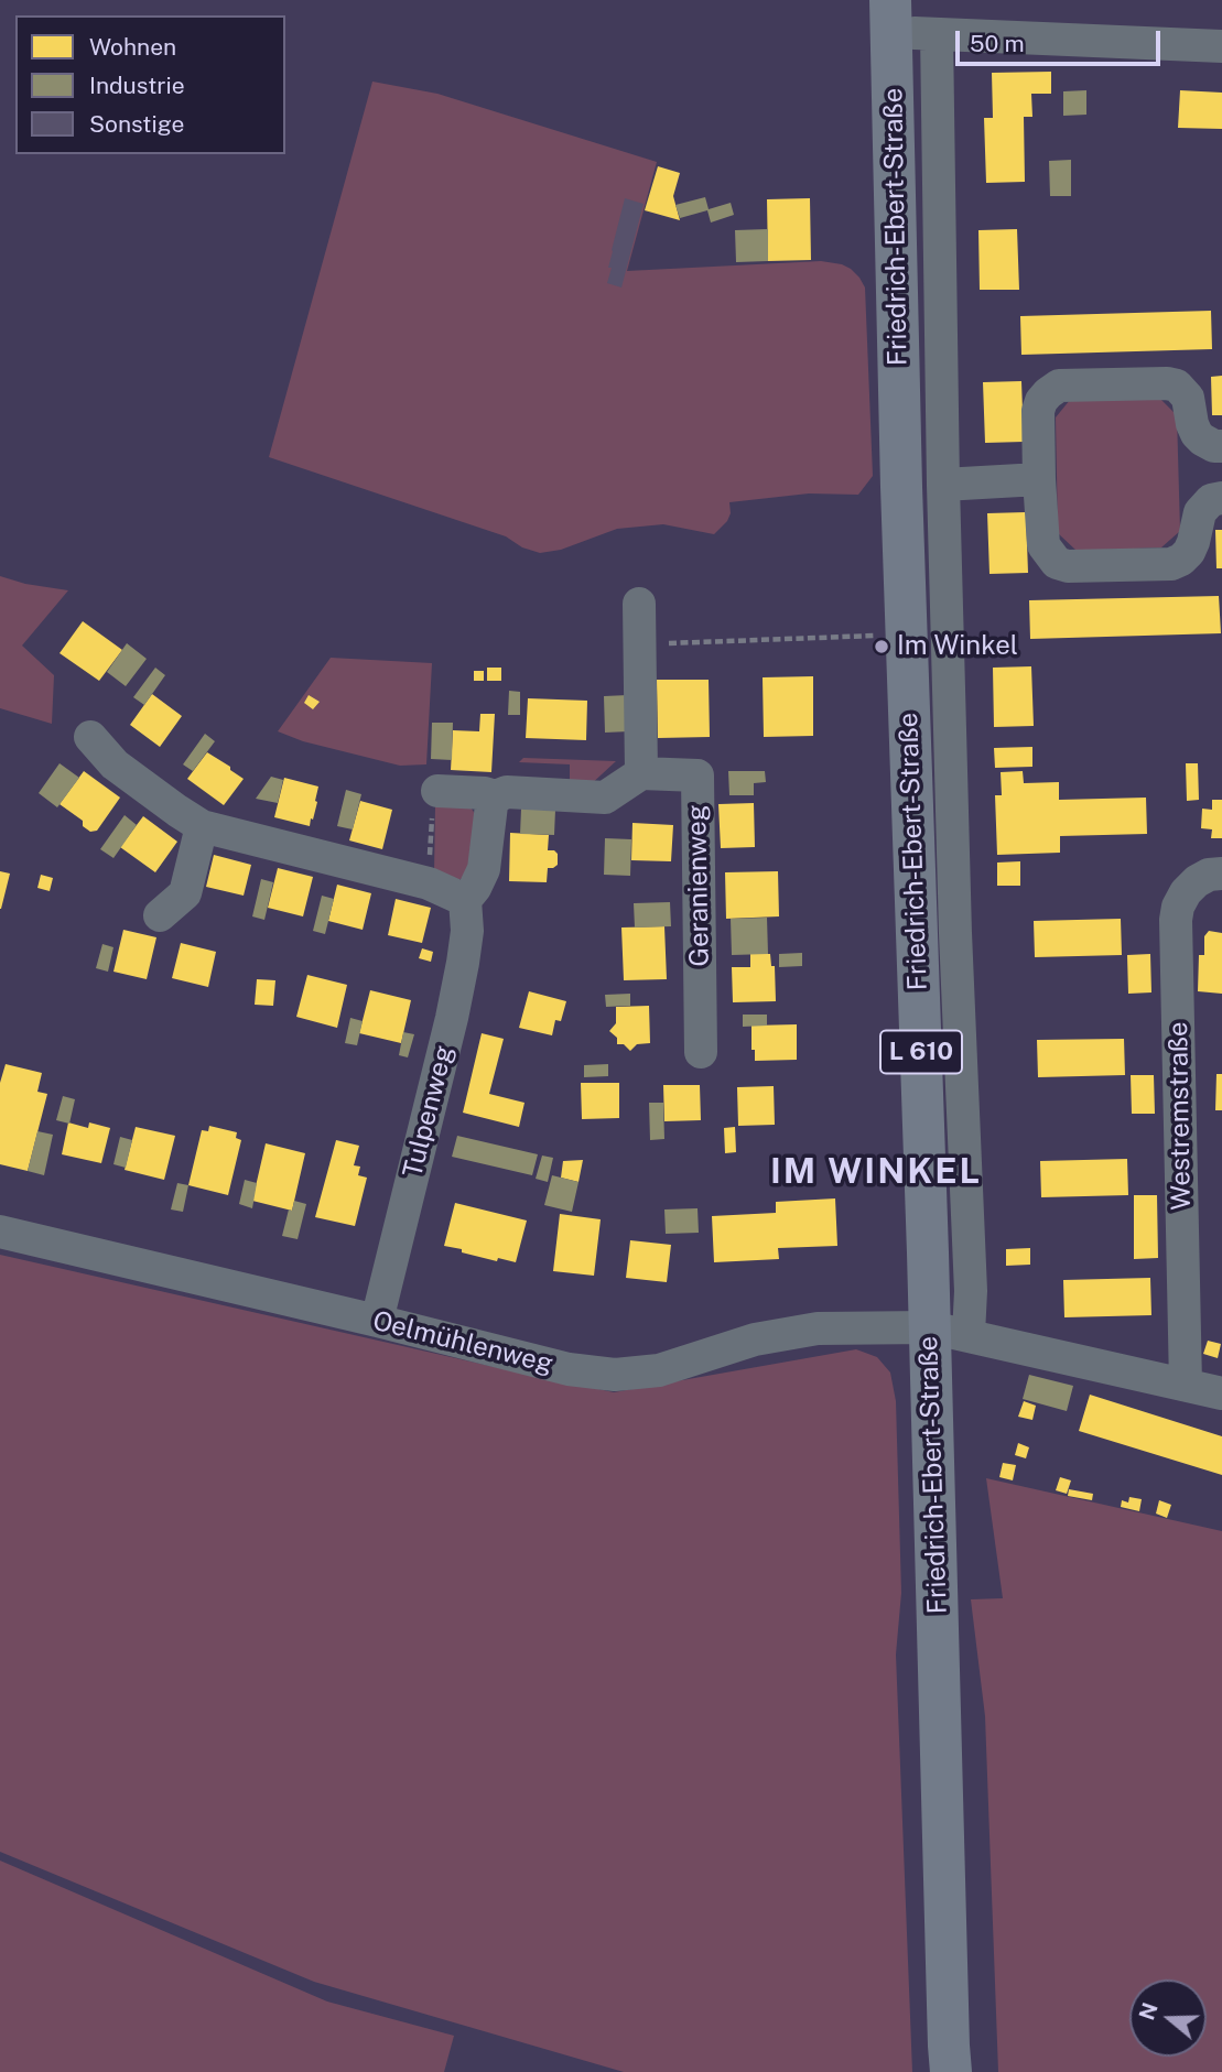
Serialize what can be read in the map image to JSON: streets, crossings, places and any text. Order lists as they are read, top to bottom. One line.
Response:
{"streets":{"main road":["Friedrich-Ebert-Straße","L 610"],"street":["Geranienweg","Tulpenweg","Westremstraße","Oelmühlenweg"]},"crossings":[["Friedrich-Ebert-Straße","Oelmühlenweg"],["Tulpenweg","Oelmühlenweg"]],"districts":["IM WINKEL"],"places":["Im Winkel"],"legend":["Wohnen","Industrie","Sonstige"],"scale_bar":"50 m","north":"left"}
